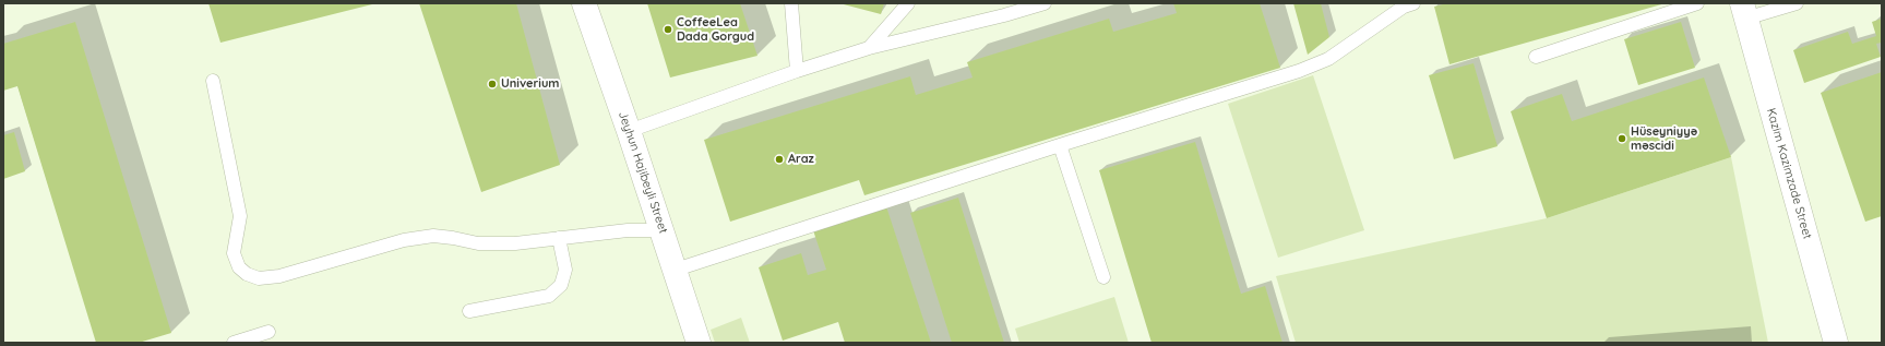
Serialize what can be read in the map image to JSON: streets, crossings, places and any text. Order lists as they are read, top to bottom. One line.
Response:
{"streets":{"main road":["Jeyhun Hajibeyli Street","Kazim Kazimzade Street"]},"places":["CoffeeLea Dada Gorgud","Univerium","Hüseyniyyə məscidi","Araz"]}
